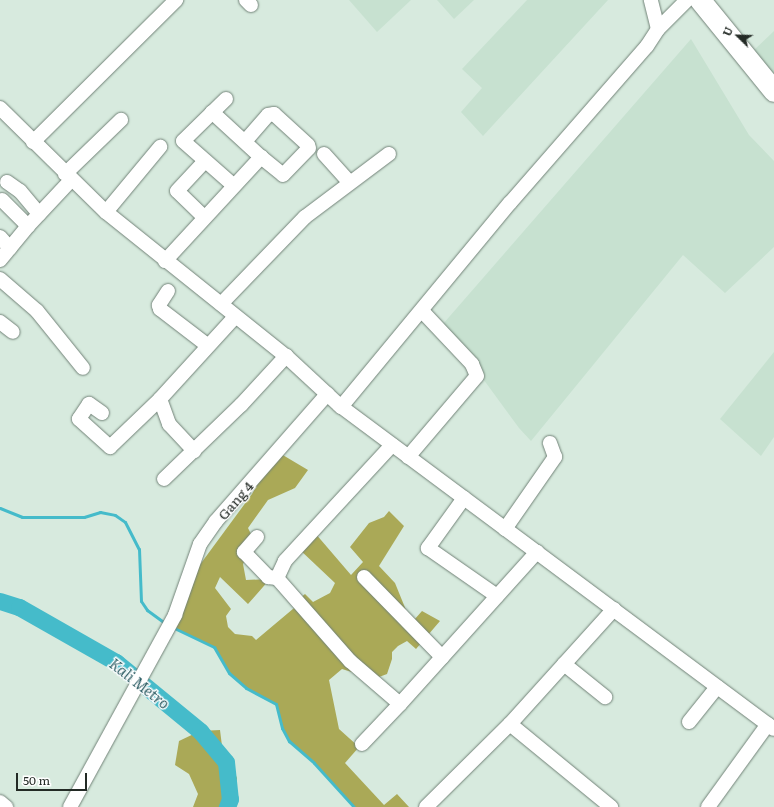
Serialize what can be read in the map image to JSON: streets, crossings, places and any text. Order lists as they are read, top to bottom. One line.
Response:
{"streets":{"street":["Gang 4"]},"water":["Kali Metro"],"scale_bar":"50 m","north":"top left"}
